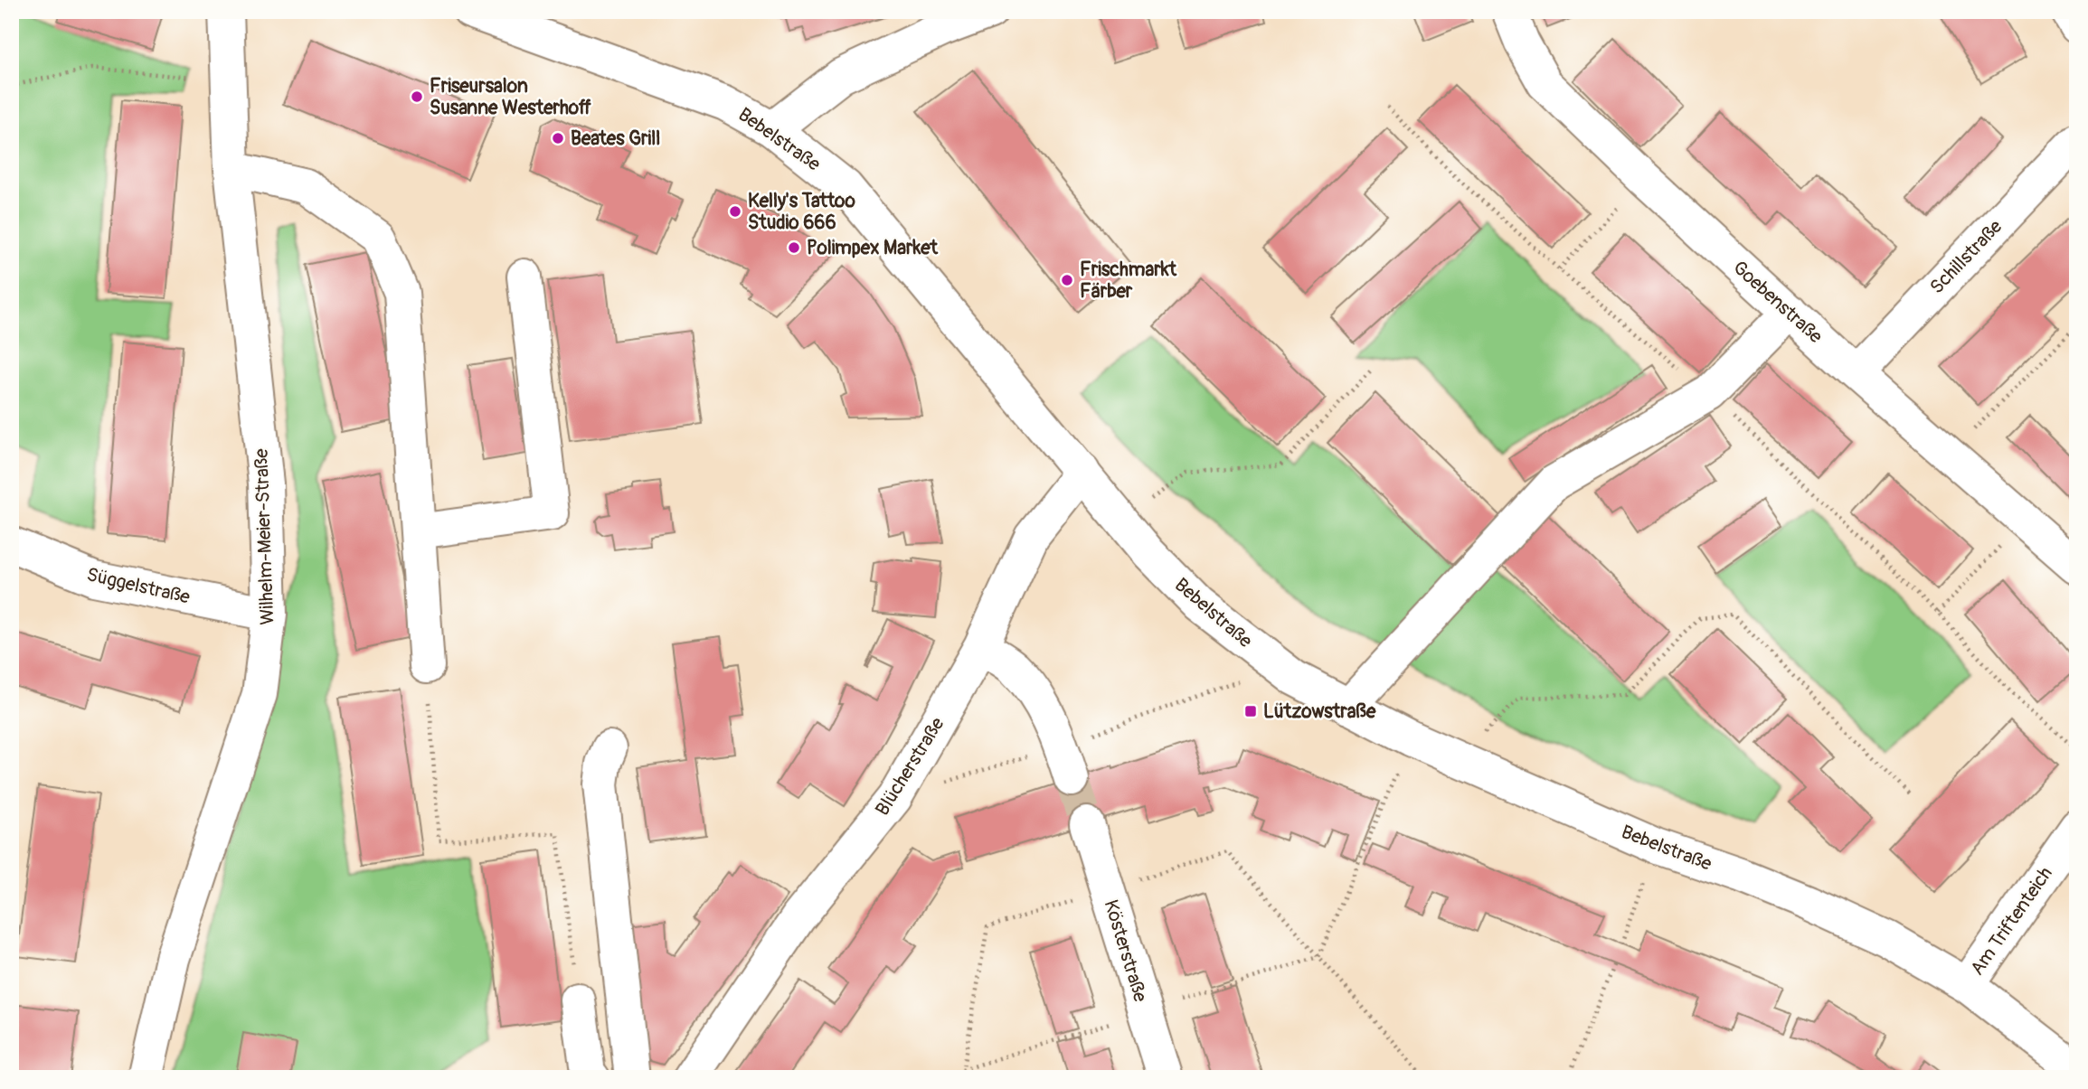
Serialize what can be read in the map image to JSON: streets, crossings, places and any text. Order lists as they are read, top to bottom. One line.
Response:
{"streets":{"street":["Bebelstraße","Schillstraße","Goebenstraße","Wilhelm-Meier-Straße","Süggelstraße","Blücherstraße","Am Triftenteich","Kösterstraße"]},"crossings":[["Bebelstraße","Blücherstraße"],["Bebelstraße","Am Triftenteich"],["Schillstraße","Goebenstraße"],["Wilhelm-Meier-Straße","Süggelstraße"]],"places":{"other":["Friseursalon Susanne Westerhoff","Beates Grill","Kelly's Tattoo Studio 666","Polimpex Market","Frischmarkt Färber"],"transit":["Lützowstraße"]}}
